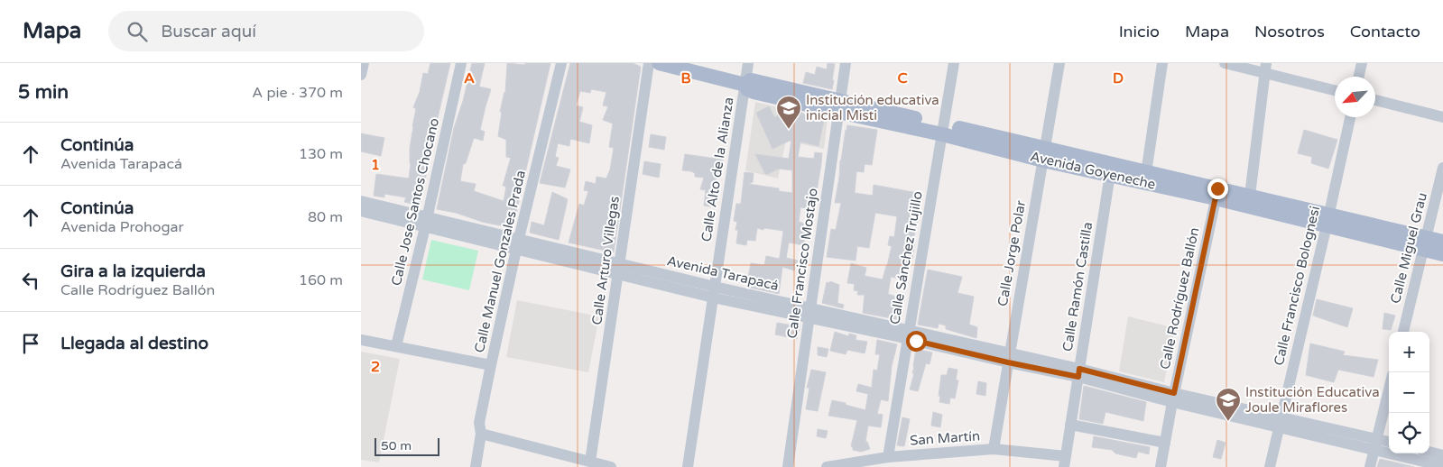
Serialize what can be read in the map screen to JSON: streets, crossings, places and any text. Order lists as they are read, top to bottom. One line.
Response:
{"streets":{"main road":["Avenida Goyeneche"],"street":["Calle Alto de la Alianza","Calle Jose Santos Chocano","Calle Miguel Grau","Calle Jorge Polar","Calle Sánchez Trujillo","Calle Arturo Villegas","Calle Manuel Gonzales Prada","Calle Francisco Mostajo","Avenida Tarapacá","Calle Francisco Bolognesi","Calle Ramón Castilla","Calle Rodríguez Ballón","San Martín"]},"crossings":[["Calle Alto de la Alianza","Avenida Goyeneche"],["Calle Alto de la Alianza","Avenida Tarapacá"],["Avenida Goyeneche","Calle Miguel Grau"],["Avenida Goyeneche","Calle Jorge Polar"],["Avenida Goyeneche","Calle Sánchez Trujillo"],["Avenida Goyeneche","Calle Francisco Mostajo"],["Avenida Goyeneche","Calle Francisco Bolognesi"],["Avenida Goyeneche","Calle Ramón Castilla"],["Avenida Goyeneche","Calle Rodríguez Ballón"],["Calle Jose Santos Chocano","Avenida Tarapacá"],["Calle Jorge Polar","Avenida Tarapacá"],["Calle Jorge Polar","San Martín"],["Calle Sánchez Trujillo","Avenida Tarapacá"],["Calle Sánchez Trujillo","San Martín"],["Calle Arturo Villegas","Avenida Tarapacá"],["Calle Manuel Gonzales Prada","Avenida Tarapacá"],["Calle Francisco Mostajo","Avenida Tarapacá"],["Avenida Tarapacá","Calle Francisco Bolognesi"],["Avenida Tarapacá","Calle Ramón Castilla"],["Avenida Tarapacá","Calle Rodríguez Ballón"],["Calle Ramón Castilla","San Martín"]],"places":{"school or university":["Institución educativa inicial Misti","Institución Educativa Joule Miraflores"]},"scale_bar":"50 m","north":"bottom left","page":{"header":"Mapa","search":"Buscar aquí","nav":["Inicio","Mapa","Nosotros","Contacto"],"heading":["5 min","A pie · 370 m"],"list":[["Continúa","Avenida Tarapacá","130 m"],["Continúa","Avenida Prohogar","80 m"],["Gira a la izquierda","Calle Rodríguez Ballón","160 m"],"Llegada al destino"],"map_buttons":["+","−"],"scale":"50 m"},"grid":{"columns":["A","B","C","D"],"rows":["1","2"]}}
